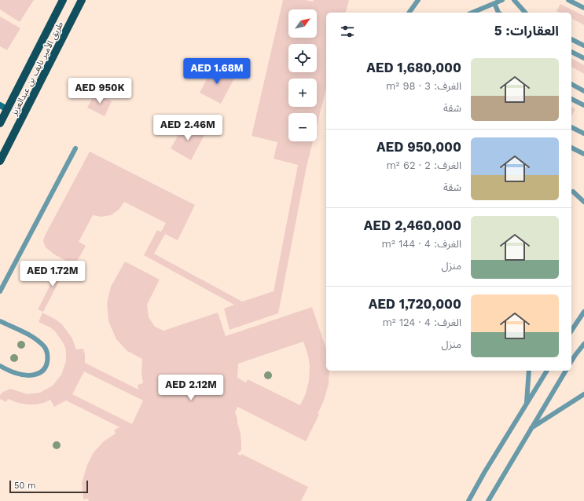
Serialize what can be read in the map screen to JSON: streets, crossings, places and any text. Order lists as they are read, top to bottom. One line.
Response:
{"streets":{"main road":["طريق الأمير نايف بن عبدالعزيز"]},"scale_bar":"50 m","north":"top right","page":{"map_buttons":["+","−"],"heading":"العقارات: 5","list":[{"name":"AED 1,680,000","note":"الغرف: 3 · 98 m² · شقة"},{"name":"AED 950,000","note":"الغرف: 2 · 62 m² · شقة"},{"name":"AED 2,460,000","note":"الغرف: 4 · 144 m² · منزل"},{"name":"AED 1,720,000","note":"الغرف: 4 · 124 m² · منزل"}],"price":["AED 1.68M","AED 950K","AED 2.46M","AED 1.72M","AED 2.12M"],"scale":"50 m"}}
